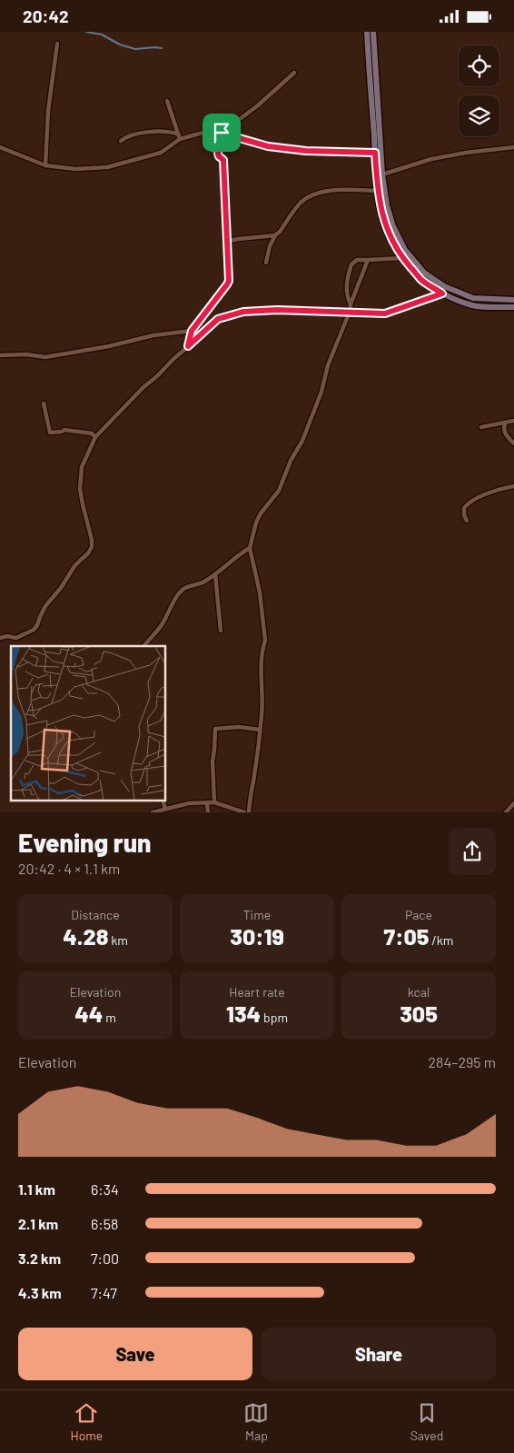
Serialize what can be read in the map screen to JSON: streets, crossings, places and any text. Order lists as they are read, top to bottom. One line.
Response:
{"page":{"status":"20:42","heading":["Evening run","20:42 · 4 × 1.1 km"],"stats":[["Distance","4.28 km"],["Time","30:19"],["Pace","7:05 /km"],["Elevation","44 m"],["Heart rate","134 bpm"],["kcal","305"]],"chart":["Elevation","284–295 m"],"list":[{"name":"1.1 km","note":"6:34"},{"name":"2.1 km","note":"6:58"},{"name":"3.2 km","note":"7:00"},{"name":"4.3 km","note":"7:47"}],"buttons":["Save","Share"],"tabs":["Home","Map","Saved"]}}
